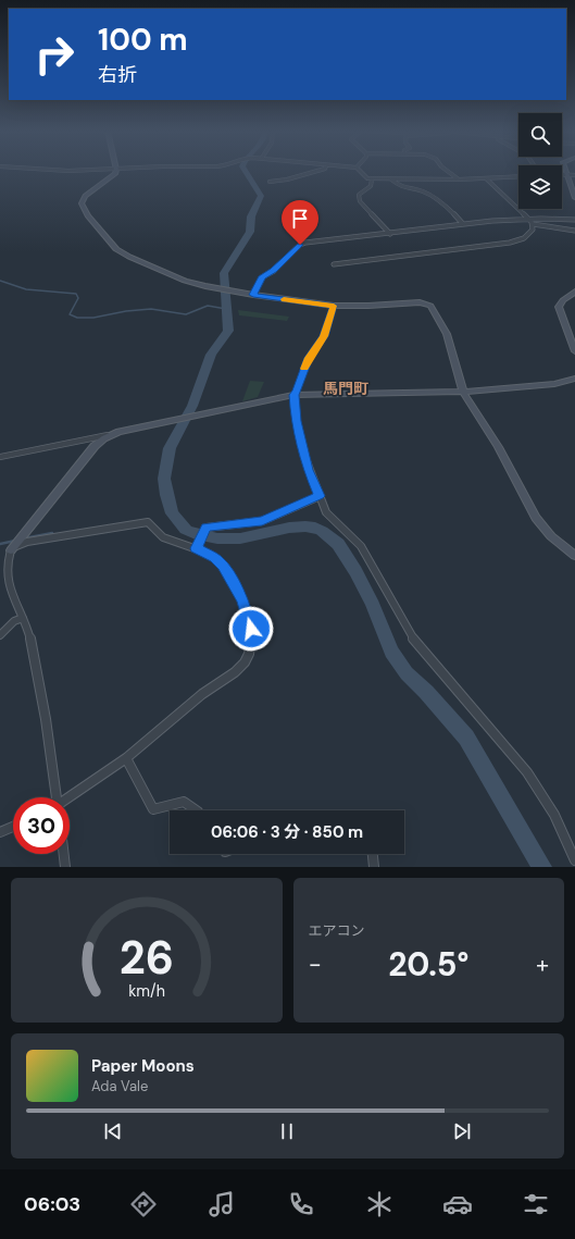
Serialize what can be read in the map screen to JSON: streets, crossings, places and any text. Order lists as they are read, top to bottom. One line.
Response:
{"districts":["馬門町"],"page":{"turn":["100 m","右折"],"limit":"30","trip":"06:06 · 3 分 · 850 m","tile":"エアコン","heat":["−","20.5°","+"],"song":["Paper Moons","Ada Vale"],"tabs":"06:03","gauge":["26","km/h"]}}
